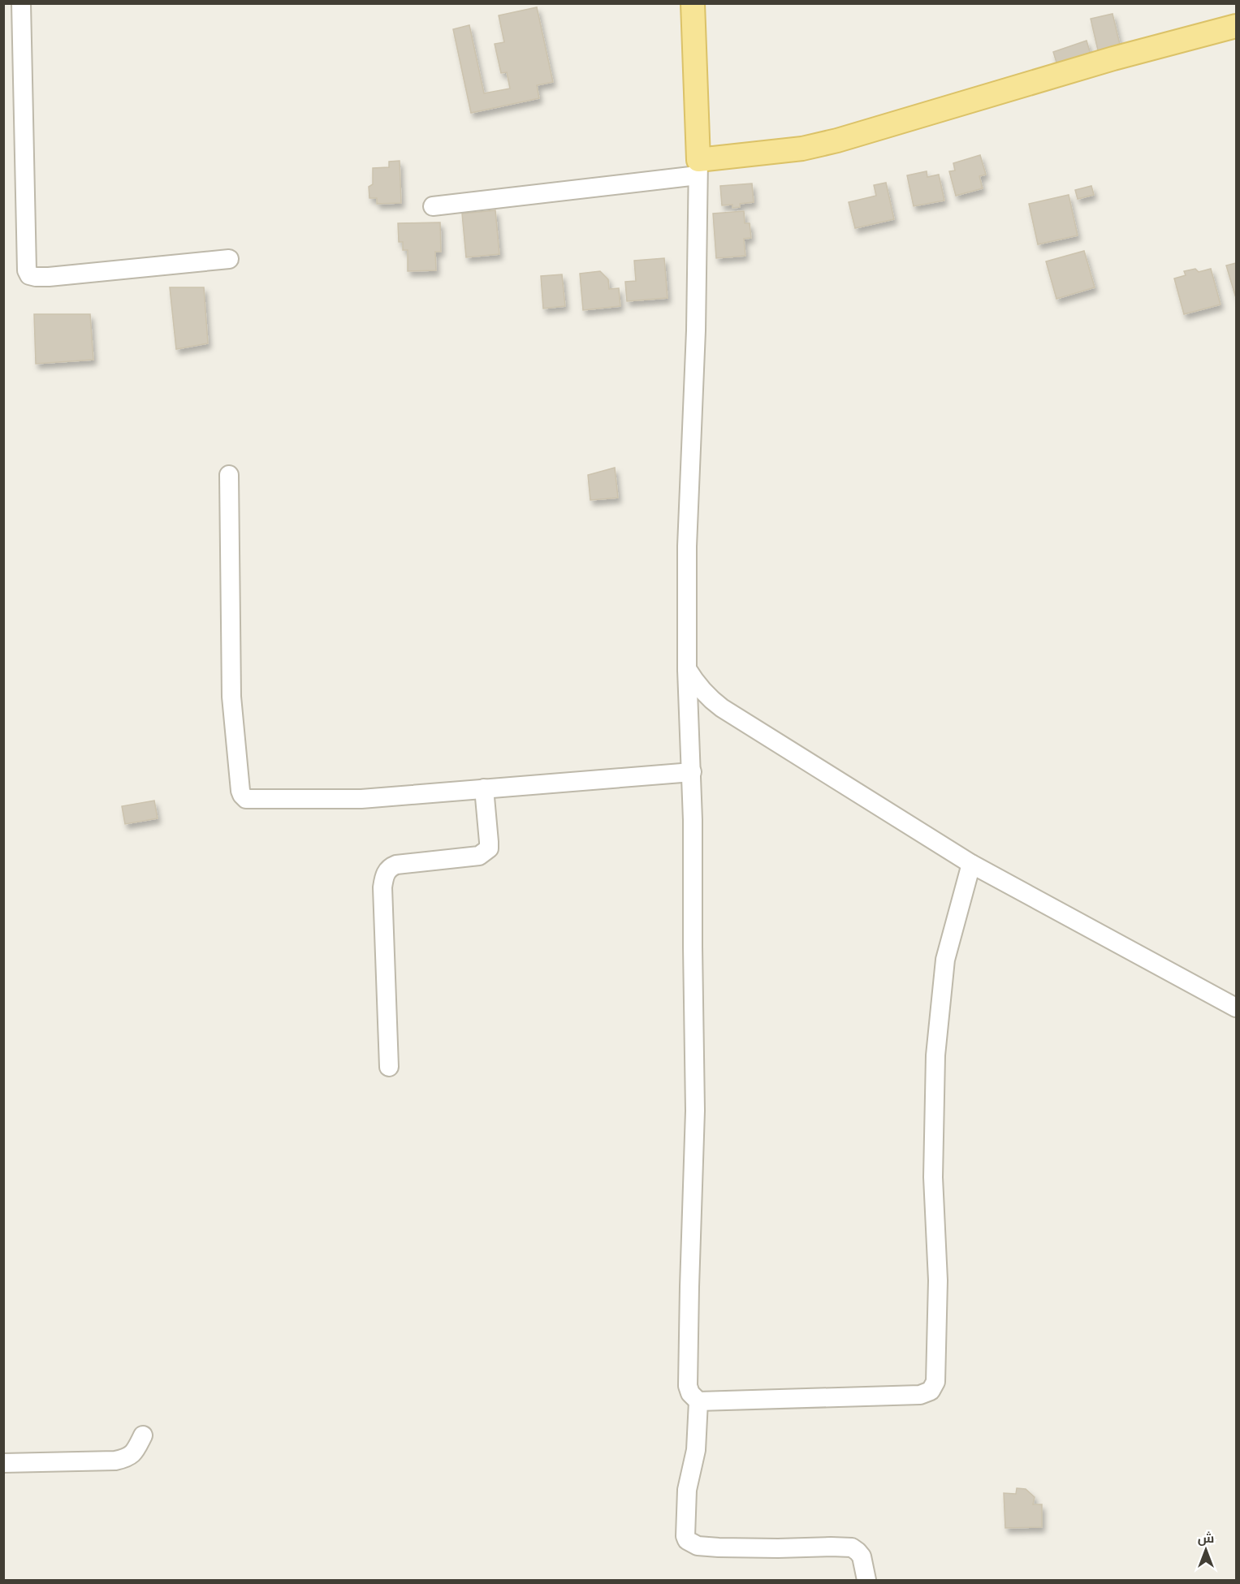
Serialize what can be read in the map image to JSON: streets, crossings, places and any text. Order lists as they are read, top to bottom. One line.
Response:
{"north":"top"}
